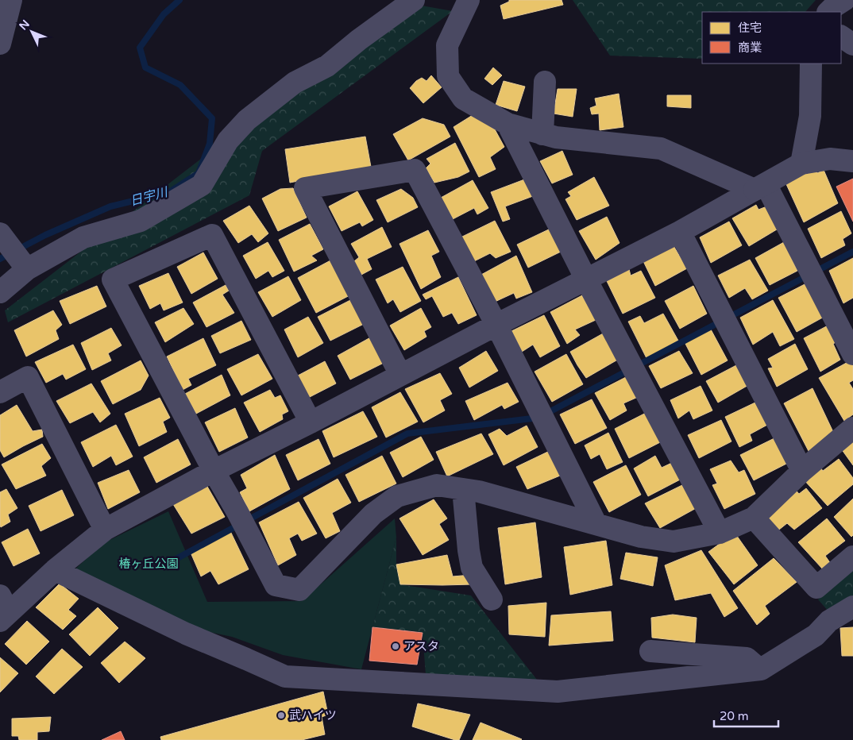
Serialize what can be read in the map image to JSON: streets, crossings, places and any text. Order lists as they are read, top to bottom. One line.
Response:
{"water":["日宇川"],"parks":["椿ヶ丘公園"],"places":["アスタ","武ハイツ"],"legend":["住宅","商業"],"scale_bar":"20 m","north":"top left"}
